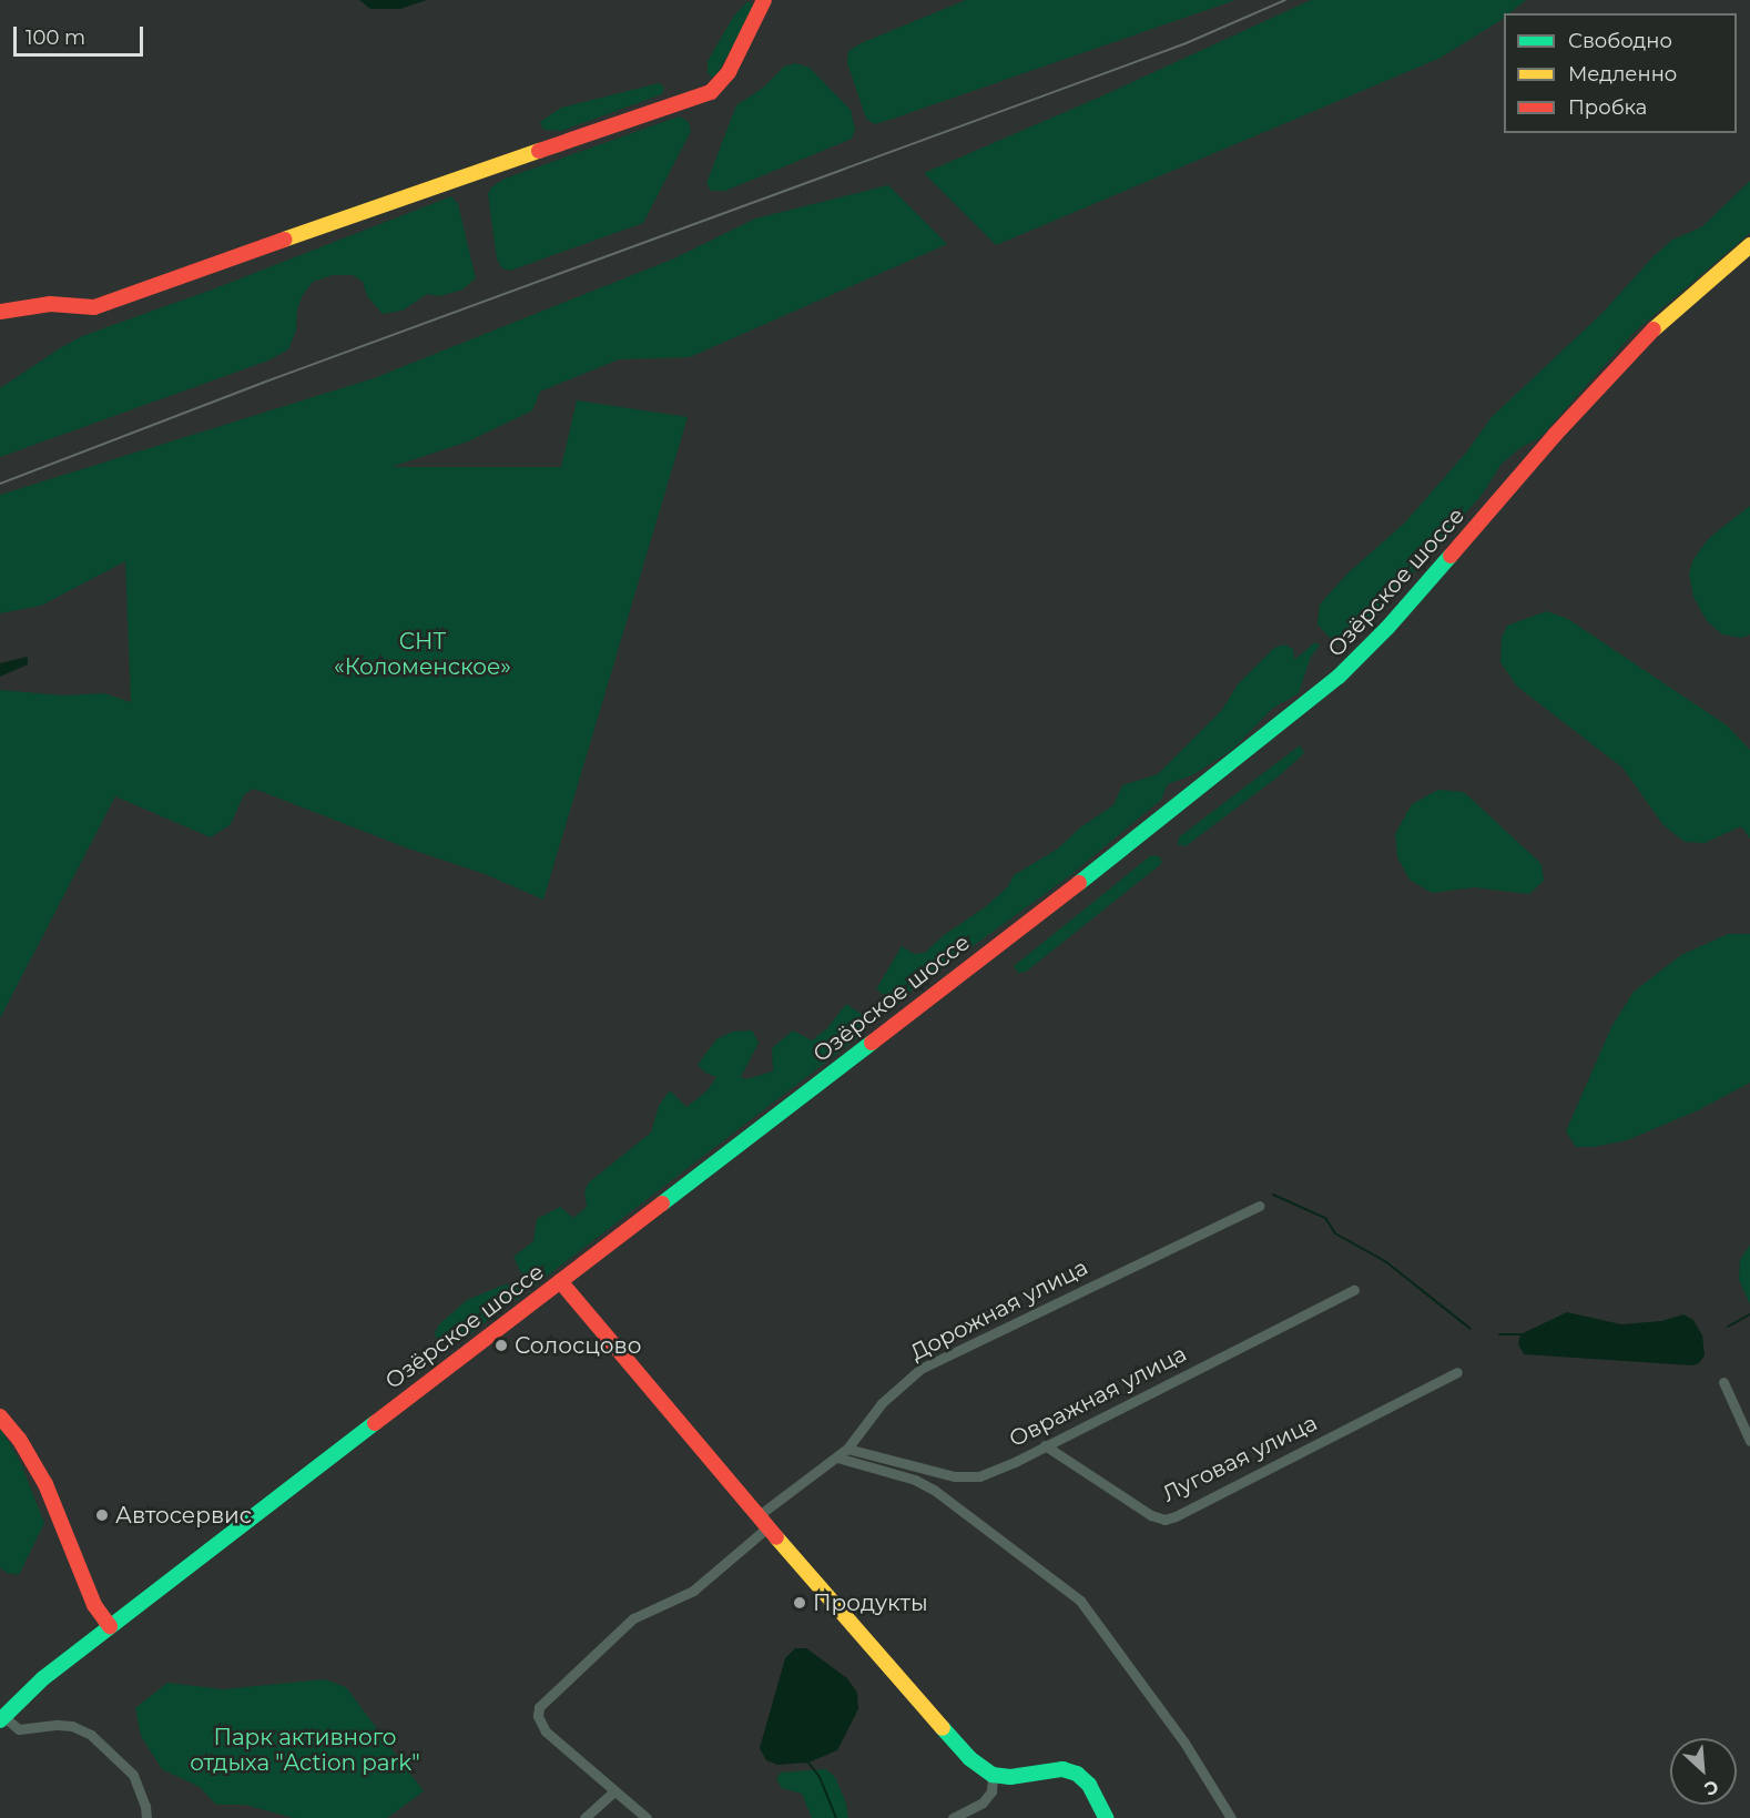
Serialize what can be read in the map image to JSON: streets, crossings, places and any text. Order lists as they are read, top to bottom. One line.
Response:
{"streets":{"main road":["Озёрское шоссе"],"street":["Дорожная улица","Овражная улица","Луговая улица"]},"crossings":[["Дорожная улица","Овражная улица"],["Овражная улица","Луговая улица"]],"parks":["СНТ «Коломенское»","Парк активного отдыха \"Action park\""],"places":["Солосцово","Автосервис","Продукты"],"legend":["Свободно","Медленно","Пробка"],"scale_bar":"100 m","north":"bottom right"}
